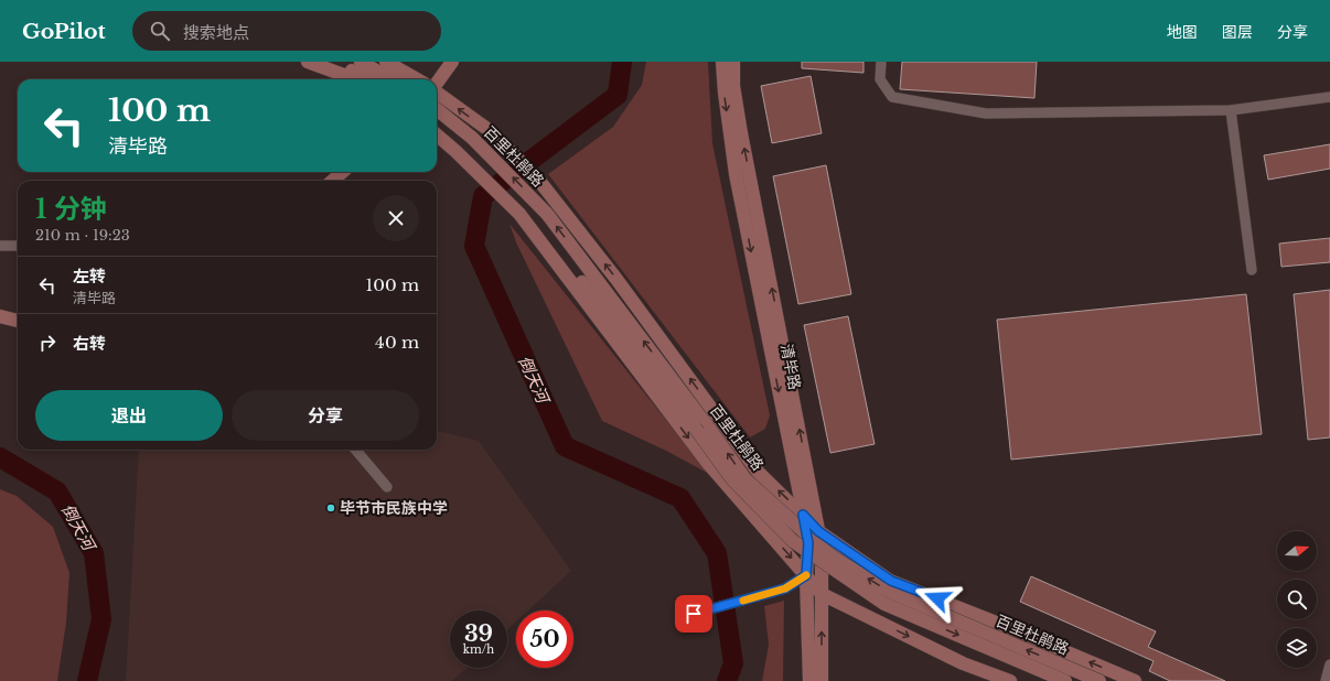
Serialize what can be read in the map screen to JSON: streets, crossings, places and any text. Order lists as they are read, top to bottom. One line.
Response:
{"streets":{"main road":["百里杜鹃路","清毕路"]},"water":["倒天河"],"places":["毕节市民族中学"],"north":"right","page":{"header":"GoPilot","search":"搜索地点","nav":["地图","图层","分享"],"turn":["100 m","清毕路"],"heading":["1 分钟","210 m · 19:23"],"list":[{"name":"左转","note":"清毕路","value":"100 m"},{"name":"右转","value":"40 m"}],"buttons":["退出","分享"],"speed":"39 km/h","limit":"50"}}
